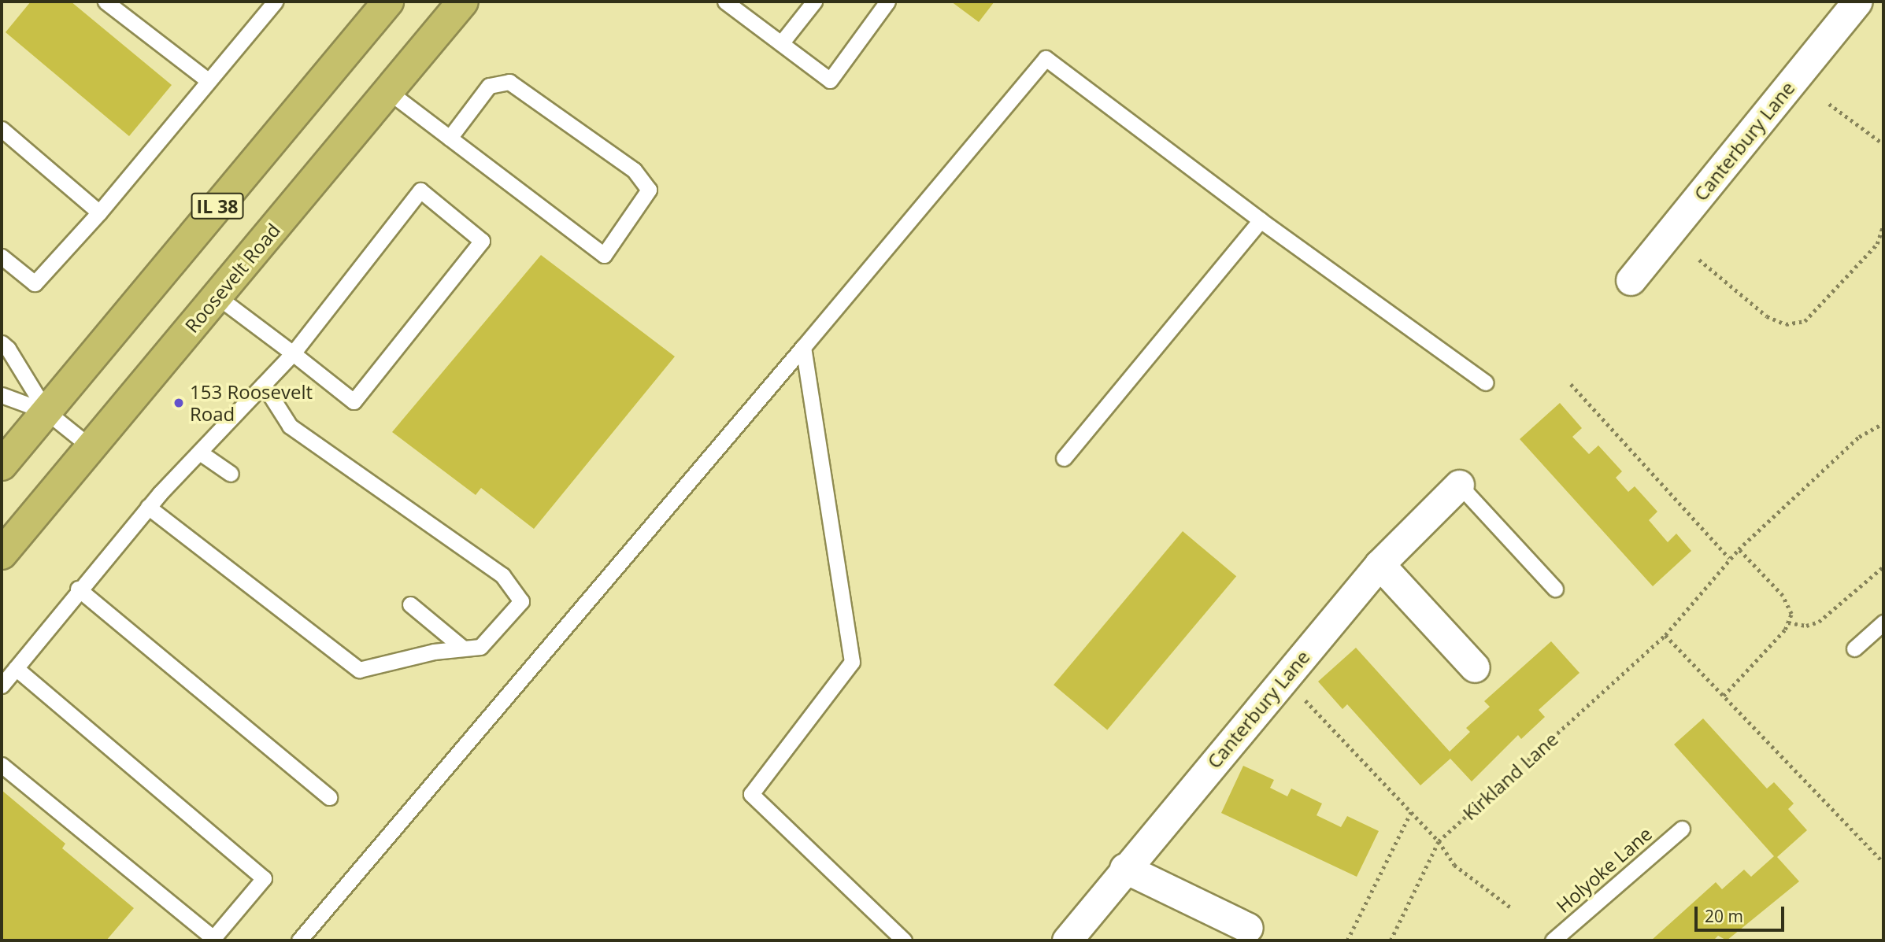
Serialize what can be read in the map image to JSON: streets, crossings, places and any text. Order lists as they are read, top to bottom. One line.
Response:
{"streets":{"main road":["IL 38","Roosevelt Road"],"street":["Canterbury Lane"],"lane":["Holyoke Lane"],"path":["Kirkland Lane"]},"places":["153 Roosevelt Road"],"scale_bar":"20 m"}
